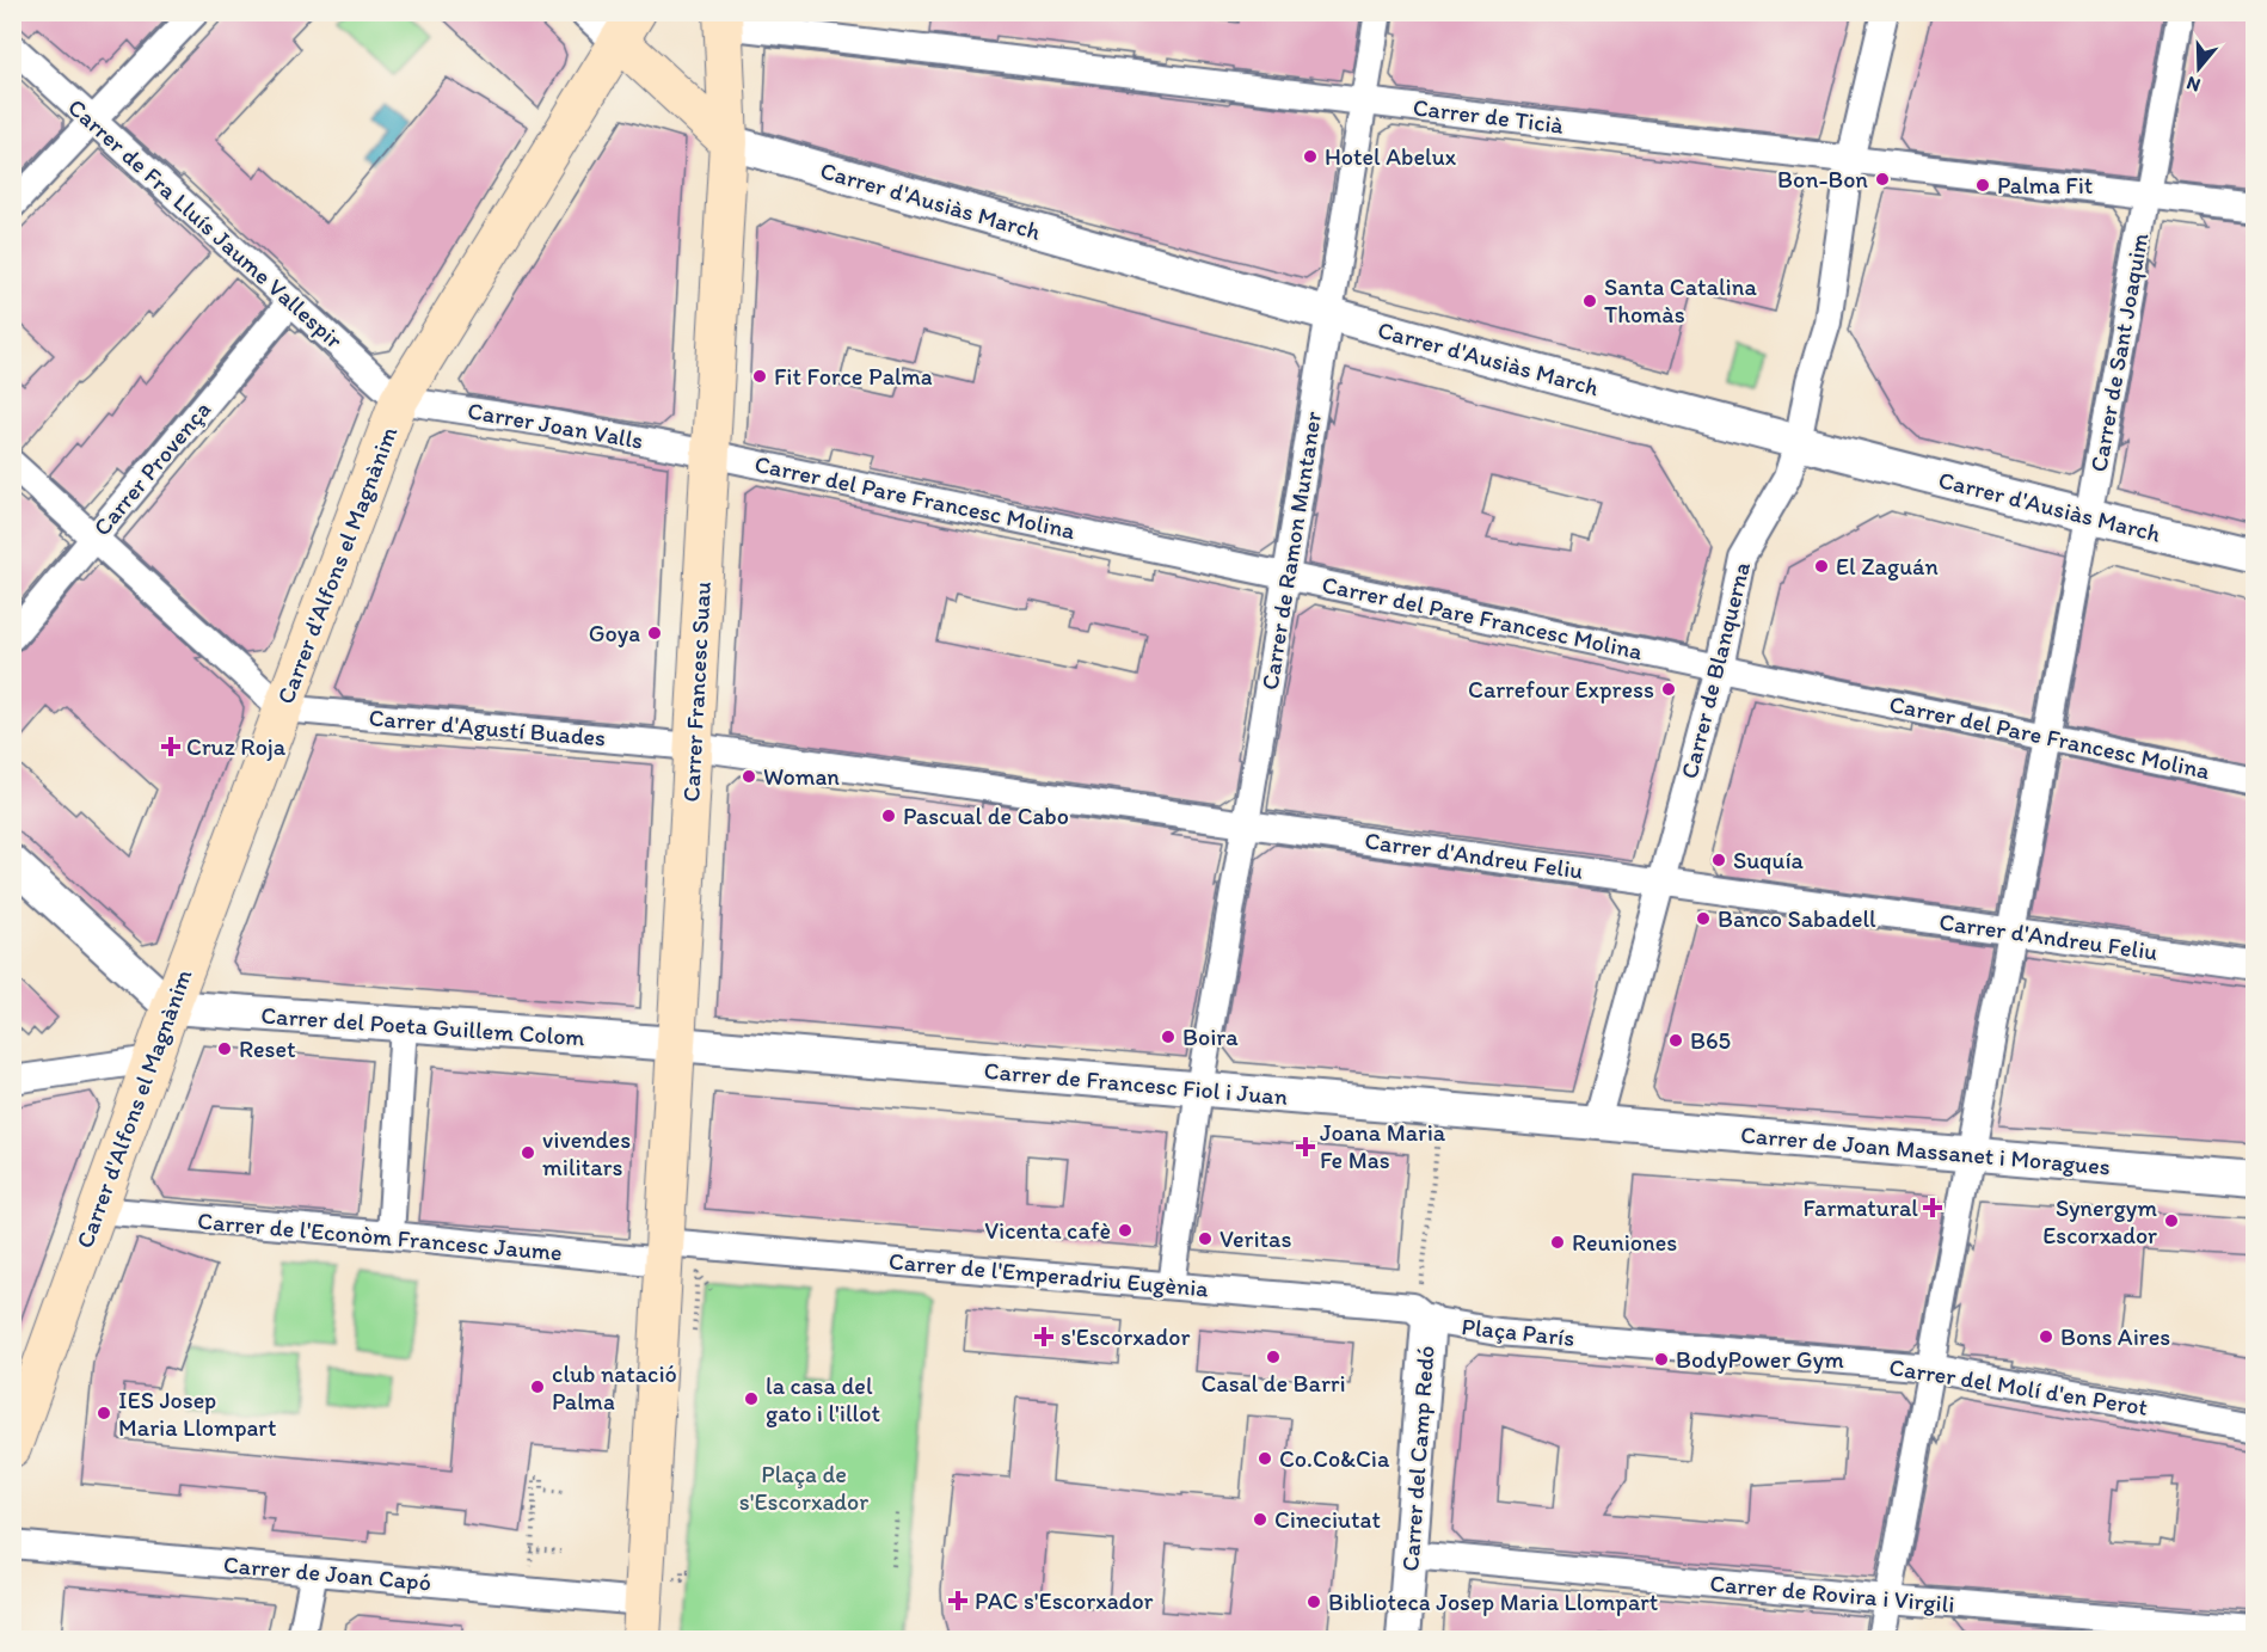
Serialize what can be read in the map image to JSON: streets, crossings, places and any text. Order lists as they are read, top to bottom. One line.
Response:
{"streets":{"main road":["Carrer d'Alfons el Magnànim","Carrer Francesc Suau"],"street":["Carrer de Ticià","Carrer d'Ausiàs March","Carrer de Fra Lluís Jaume Vallespir","Carrer de Sant Joaquim","Carrer Joan Valls","Carrer Provença","Carrer del Pare Francesc Molina","Carrer de Ramon Muntaner","Carrer de Blanquerna","Carrer d'Agustí Buades","Carrer d'Andreu Feliu","Carrer del Poeta Guillem Colom","Carrer de Francesc Fiol i Juan","Carrer de Joan Massanet i Moragues","Carrer de l'Econòm Francesc Jaume","Carrer de l'Emperadriu Eugènia","Plaça París","Carrer del Molí d'en Perot","Carrer del Camp Redó","Carrer de Joan Capó","Carrer de Rovira i Virgili"]},"crossings":[["Carrer de Ticià","Carrer de Sant Joaquim"],["Carrer de Ticià","Carrer de Ramon Muntaner"],["Carrer de Ticià","Carrer de Blanquerna"],["Carrer de Ticià","Carrer Francesc Suau"],["Carrer d'Ausiàs March","Carrer de Sant Joaquim"],["Carrer d'Ausiàs March","Carrer de Ramon Muntaner"],["Carrer d'Ausiàs March","Carrer de Blanquerna"],["Carrer d'Ausiàs March","Carrer Francesc Suau"],["Carrer de Fra Lluís Jaume Vallespir","Carrer Joan Valls"],["Carrer de Fra Lluís Jaume Vallespir","Carrer Provença"],["Carrer de Fra Lluís Jaume Vallespir","Carrer d'Alfons el Magnànim"],["Carrer de Sant Joaquim","Carrer del Pare Francesc Molina"],["Carrer de Sant Joaquim","Carrer d'Andreu Feliu"],["Carrer de Sant Joaquim","Carrer de Joan Massanet i Moragues"],["Carrer de Sant Joaquim","Carrer del Molí d'en Perot"],["Carrer de Sant Joaquim","Carrer de Rovira i Virgili"],["Carrer Joan Valls","Carrer del Pare Francesc Molina"],["Carrer Joan Valls","Carrer d'Alfons el Magnànim"],["Carrer Joan Valls","Carrer Francesc Suau"],["Carrer del Pare Francesc Molina","Carrer de Ramon Muntaner"],["Carrer del Pare Francesc Molina","Carrer de Blanquerna"],["Carrer del Pare Francesc Molina","Carrer Francesc Suau"],["Carrer de Ramon Muntaner","Carrer d'Andreu Feliu"],["Carrer de Ramon Muntaner","Carrer de Francesc Fiol i Juan"],["Carrer d'Alfons el Magnànim","Carrer d'Agustí Buades"],["Carrer d'Alfons el Magnànim","Carrer del Poeta Guillem Colom"],["Carrer d'Alfons el Magnànim","Carrer de l'Econòm Francesc Jaume"],["Carrer de Blanquerna","Carrer d'Andreu Feliu"],["Carrer de Blanquerna","Carrer de Francesc Fiol i Juan"],["Carrer de Blanquerna","Carrer de Joan Massanet i Moragues"],["Carrer Francesc Suau","Carrer d'Agustí Buades"],["Carrer Francesc Suau","Carrer d'Andreu Feliu"],["Carrer Francesc Suau","Carrer del Poeta Guillem Colom"],["Carrer Francesc Suau","Carrer de Francesc Fiol i Juan"],["Carrer Francesc Suau","Carrer de l'Econòm Francesc Jaume"],["Carrer Francesc Suau","Carrer de l'Emperadriu Eugènia"],["Carrer Francesc Suau","Carrer de Joan Capó"],["Carrer d'Agustí Buades","Carrer d'Andreu Feliu"],["Carrer del Poeta Guillem Colom","Carrer de Francesc Fiol i Juan"],["Carrer de Francesc Fiol i Juan","Carrer de Joan Massanet i Moragues"],["Carrer de l'Econòm Francesc Jaume","Carrer de l'Emperadriu Eugènia"],["Carrer de l'Emperadriu Eugènia","Plaça París"],["Carrer de l'Emperadriu Eugènia","Carrer del Camp Redó"],["Plaça París","Carrer del Molí d'en Perot"],["Plaça París","Carrer del Camp Redó"],["Carrer del Camp Redó","Carrer de Rovira i Virgili"]],"parks":["Plaça de s'Escorxador"],"places":{"other":["Hotel Abelux","Bon-Bon","Palma Fit","Santa Catalina Thomàs","Fit Force Palma","El Zaguán","Goya","Carrefour Express","Woman","Pascual de Cabo","Suquía","Banco Sabadell","Boira","B65","Reset","vivendes militars","Synergym Escorxador","Vicenta cafè","Veritas","Reuniones","Bons Aires","Casal de Barri","BodyPower Gym","club natació Palma","la casa del gato i l'illot","IES Josep Maria Llompart","Co.Co&Cia","Cineciutat","Biblioteca Josep Maria Llompart"],"health":["Cruz Roja","Joana Maria Fe Mas","Farmatural","s'Escorxador","PAC s'Escorxador"]},"north":"bottom"}
